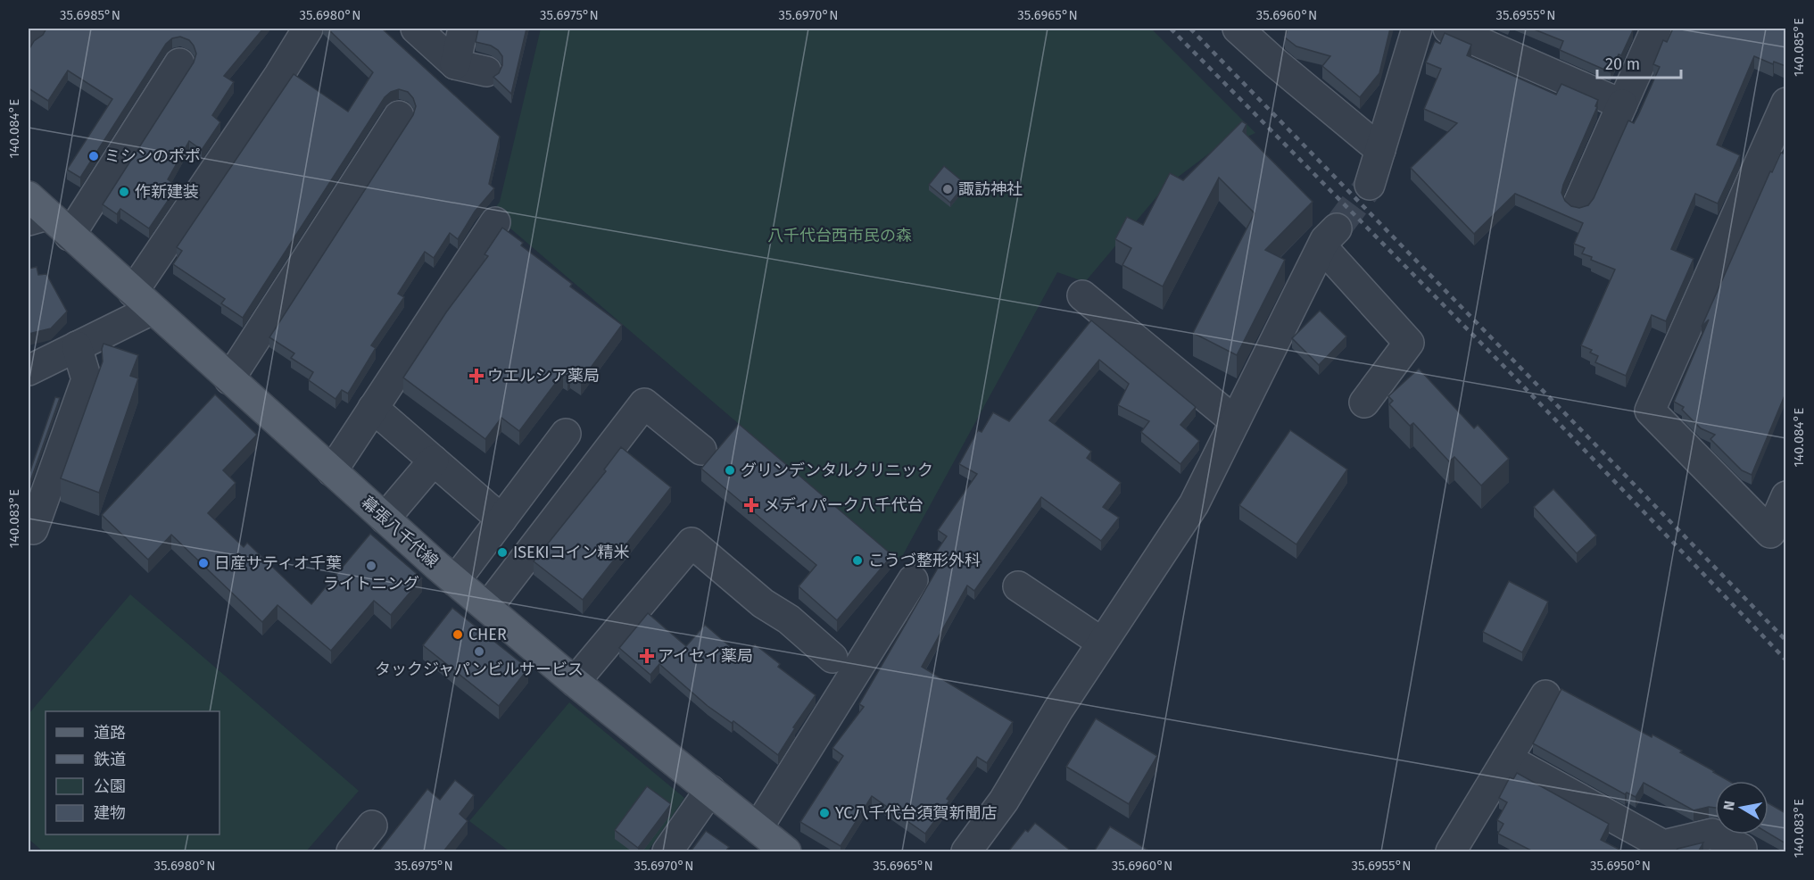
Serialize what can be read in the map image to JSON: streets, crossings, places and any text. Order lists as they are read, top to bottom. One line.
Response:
{"streets":{"main road":["幕張八千代線"]},"parks":["八千代台西市民の森"],"places":{"other":["ミシンのポポ","諏訪神社","作新建装","グリンデンタルクリニック","ISEKIコイン精米","こうづ整形外科","日産サティオ千葉","ライトニング","CHER","タックジャパンビルサービス","YC八千代台須賀新聞店"],"health":["ウエルシア薬局","メディパーク八千代台","アイセイ薬局"]},"legend":["道路","鉄道","公園","建物"],"scale_bar":"20 m","north":"left","coordinates":["35.6985°N","35.6980°N","35.6975°N","35.6970°N","35.6965°N","35.6960°N","35.6955°N","140.085°E","140.084°E","140.083°E","35.6950°N"]}
